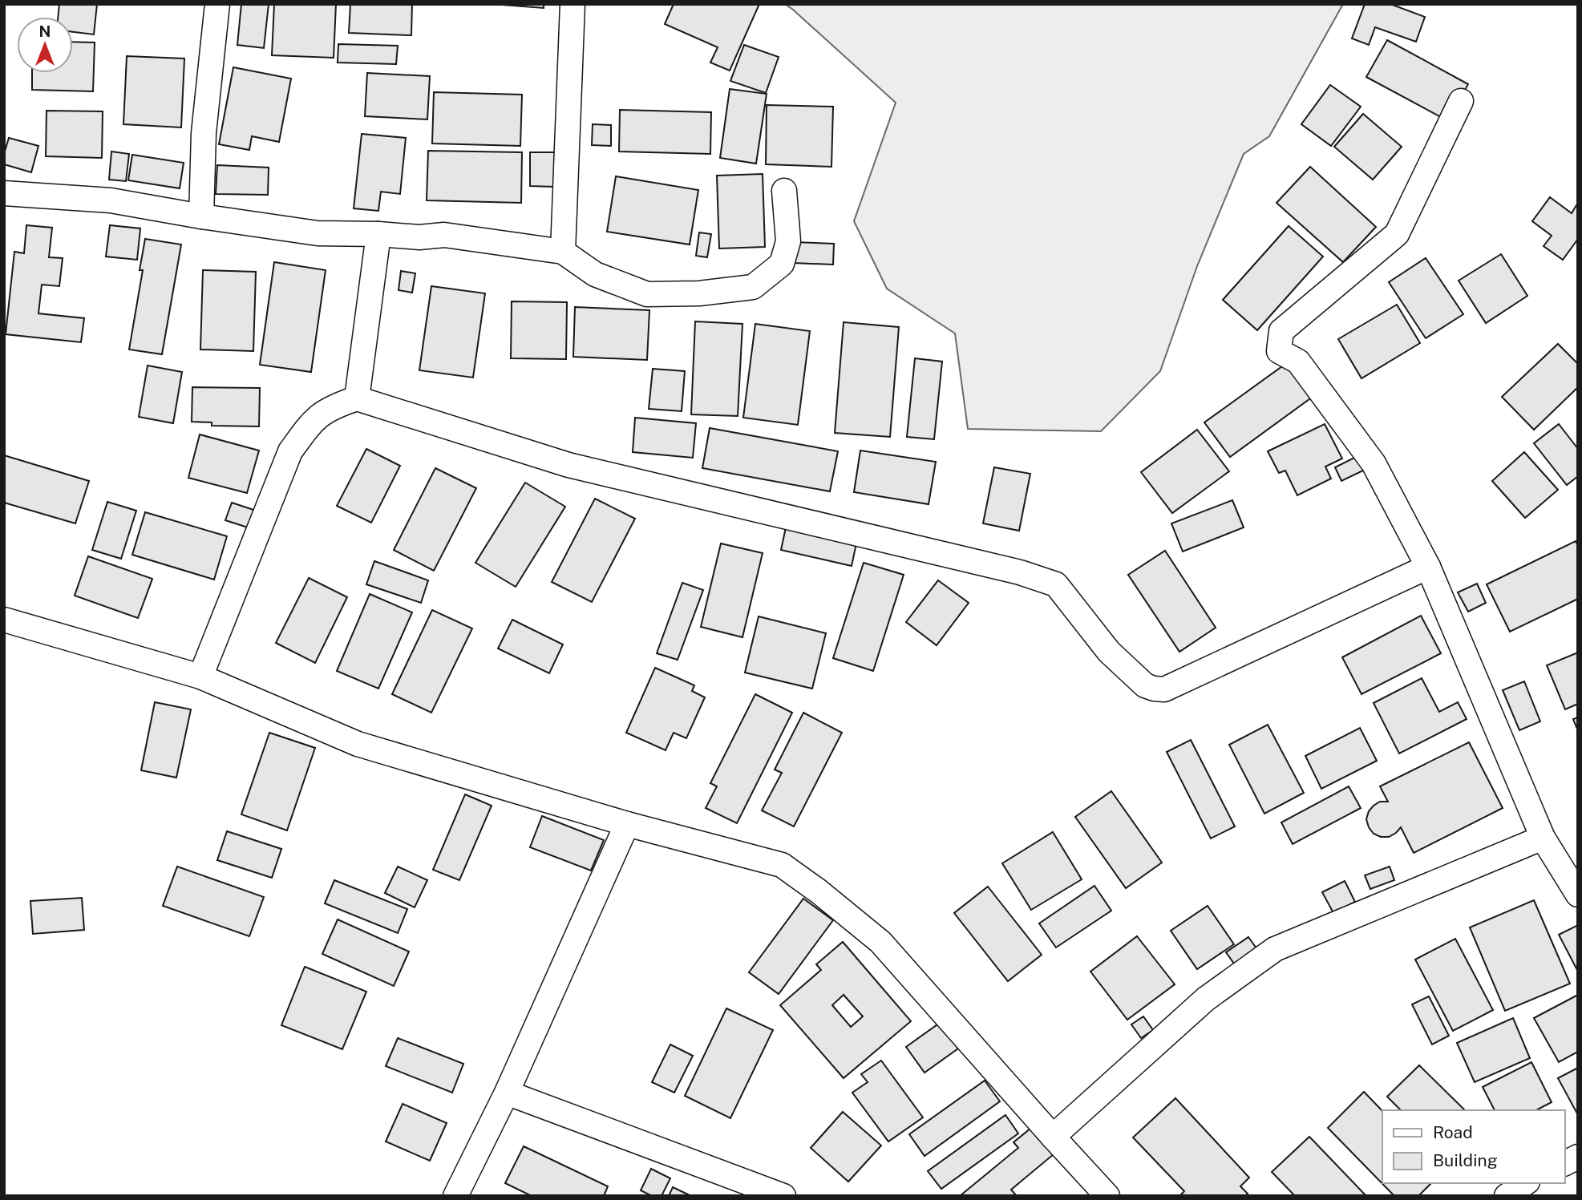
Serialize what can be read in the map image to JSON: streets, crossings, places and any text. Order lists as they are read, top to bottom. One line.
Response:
{"legend":["Road","Building"],"north":"top"}
